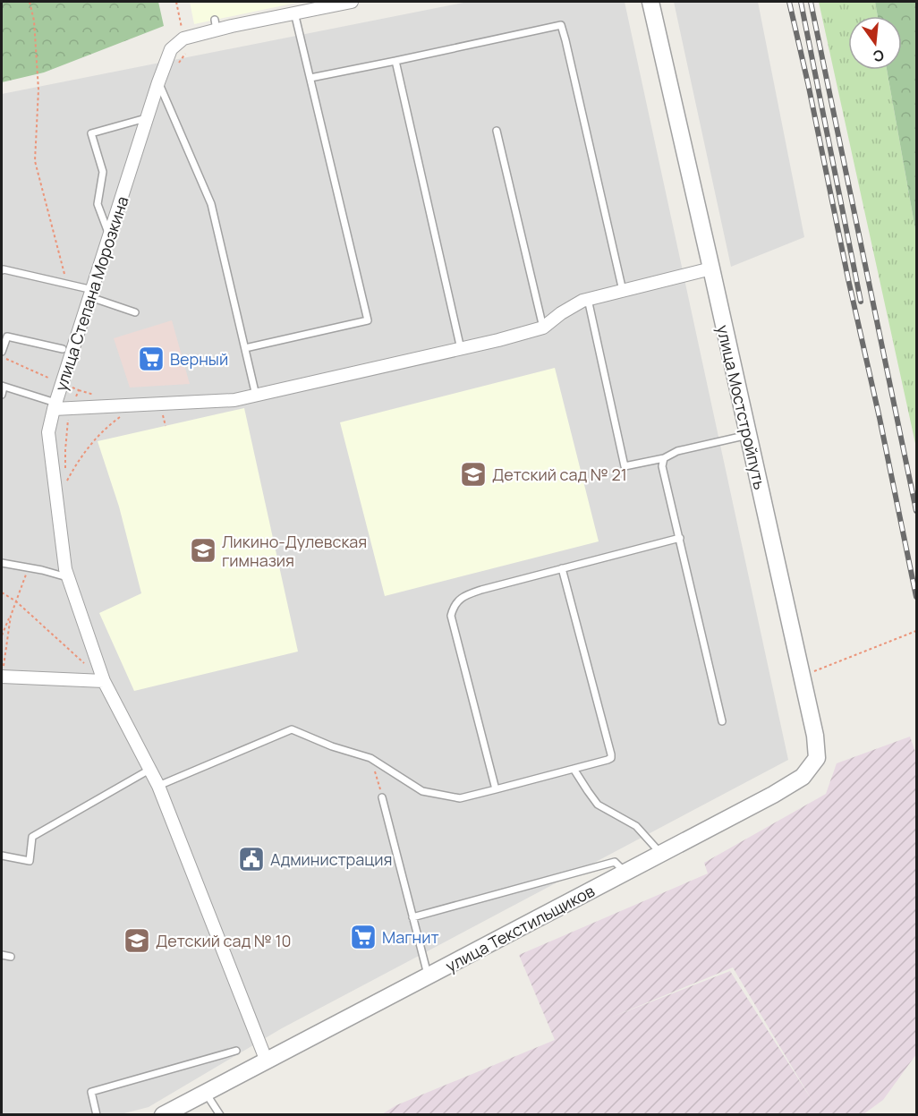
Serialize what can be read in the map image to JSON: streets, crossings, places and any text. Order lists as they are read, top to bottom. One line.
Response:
{"streets":{"street":["улица Степана Морозкина","улица Мостстройпуть","улица Текстильщиков"]},"crossings":[["улица Степана Морозкина","улица Мостстройпуть"],["улица Мостстройпуть","улица Текстильщиков"]],"places":{"supermarket":["Верный","Магнит"],"school or university":["Детский сад № 21","Ликино-Дулевская гимназия","Детский сад № 10"],"public building":["Администрация"]},"north":"bottom"}
